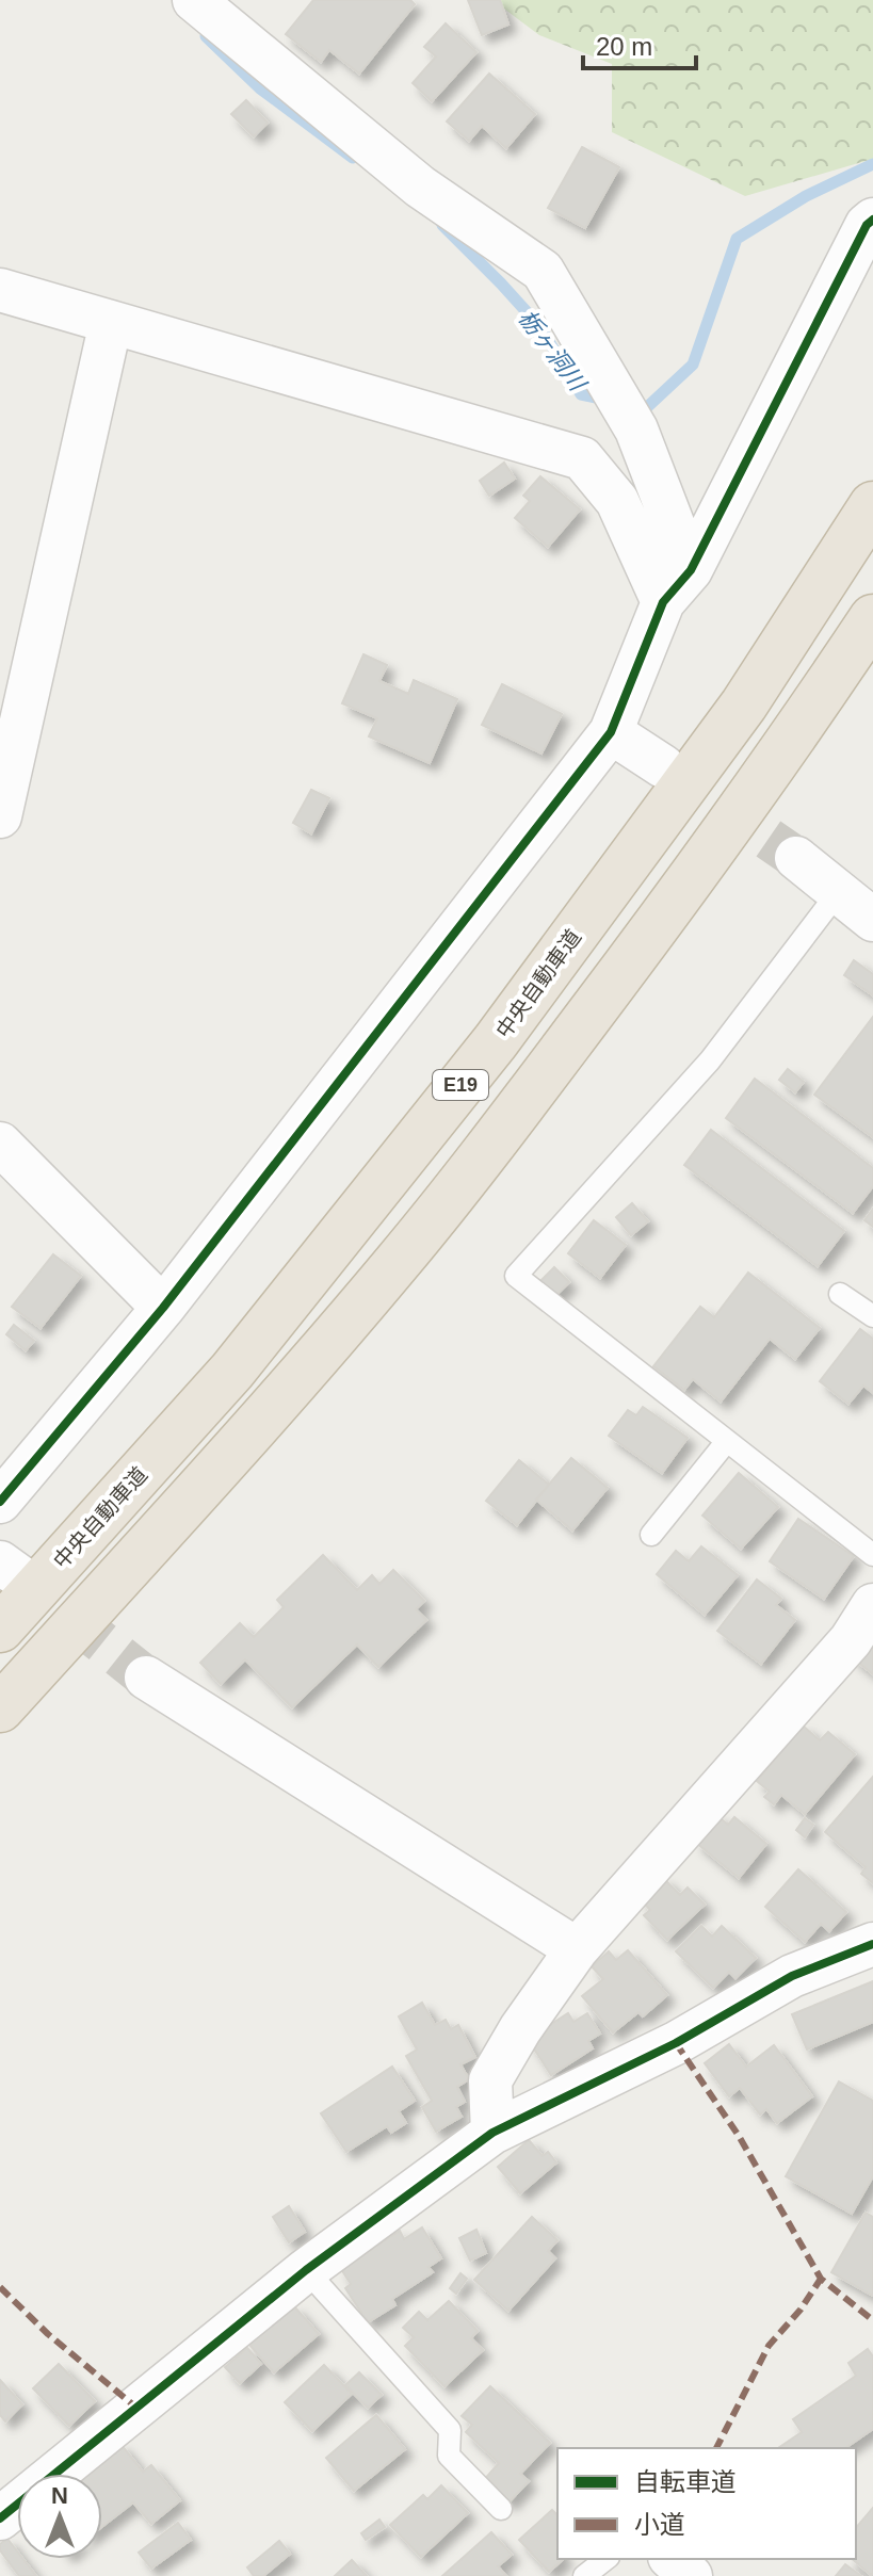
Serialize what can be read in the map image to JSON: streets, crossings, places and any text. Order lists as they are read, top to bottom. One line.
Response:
{"streets":{"highway":["中央自動車道","E19"]},"water":["栃ヶ洞川"],"legend":["自転車道","小道"],"scale_bar":"20 m","north":"top"}
